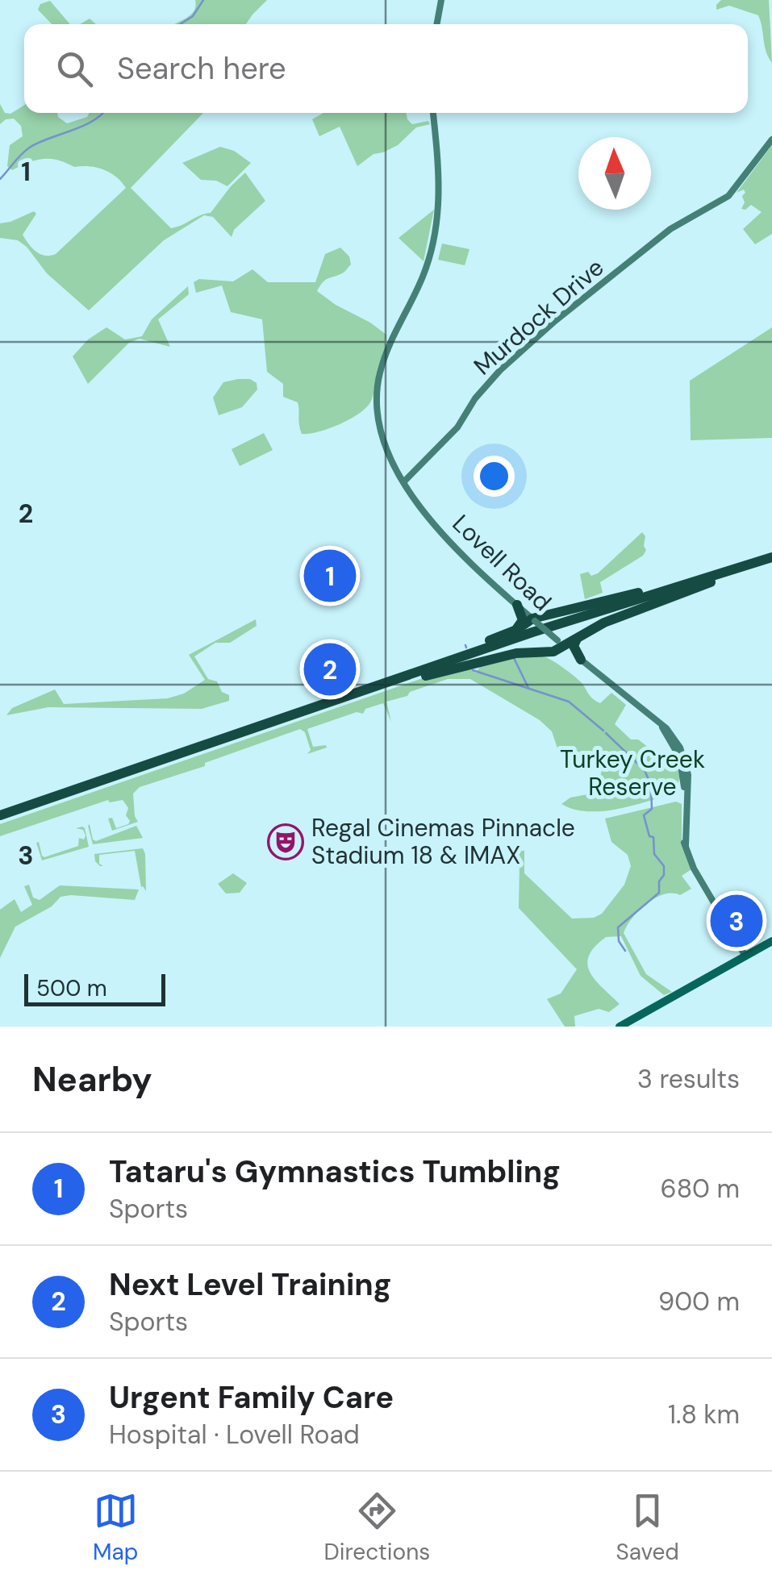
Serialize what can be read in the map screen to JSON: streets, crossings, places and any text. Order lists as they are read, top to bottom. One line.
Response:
{"streets":{"main road":["Murdock Drive","Lovell Road"]},"crossings":[["Murdock Drive","Lovell Road"]],"parks":["Turkey Creek Reserve"],"places":{"theatre":["Regal Cinemas Pinnacle Stadium 18 & IMAX"]},"scale_bar":"500 m","north":"top","page":{"search":"Search here","pins":["1","2","3"],"scale":"500 m","heading":["Nearby","3 results"],"list":[{"mark":"1","name":"Tataru's Gymnastics Tumbling","note":"Sports","value":"680 m"},{"mark":"2","name":"Next Level Training","note":"Sports","value":"900 m"},{"mark":"3","name":"Urgent Family Care","note":"Hospital · Lovell Road","value":"1.8 km"}],"nav":["Map","Directions","Saved"]},"grid":{"rows":["1","2","3"]}}
